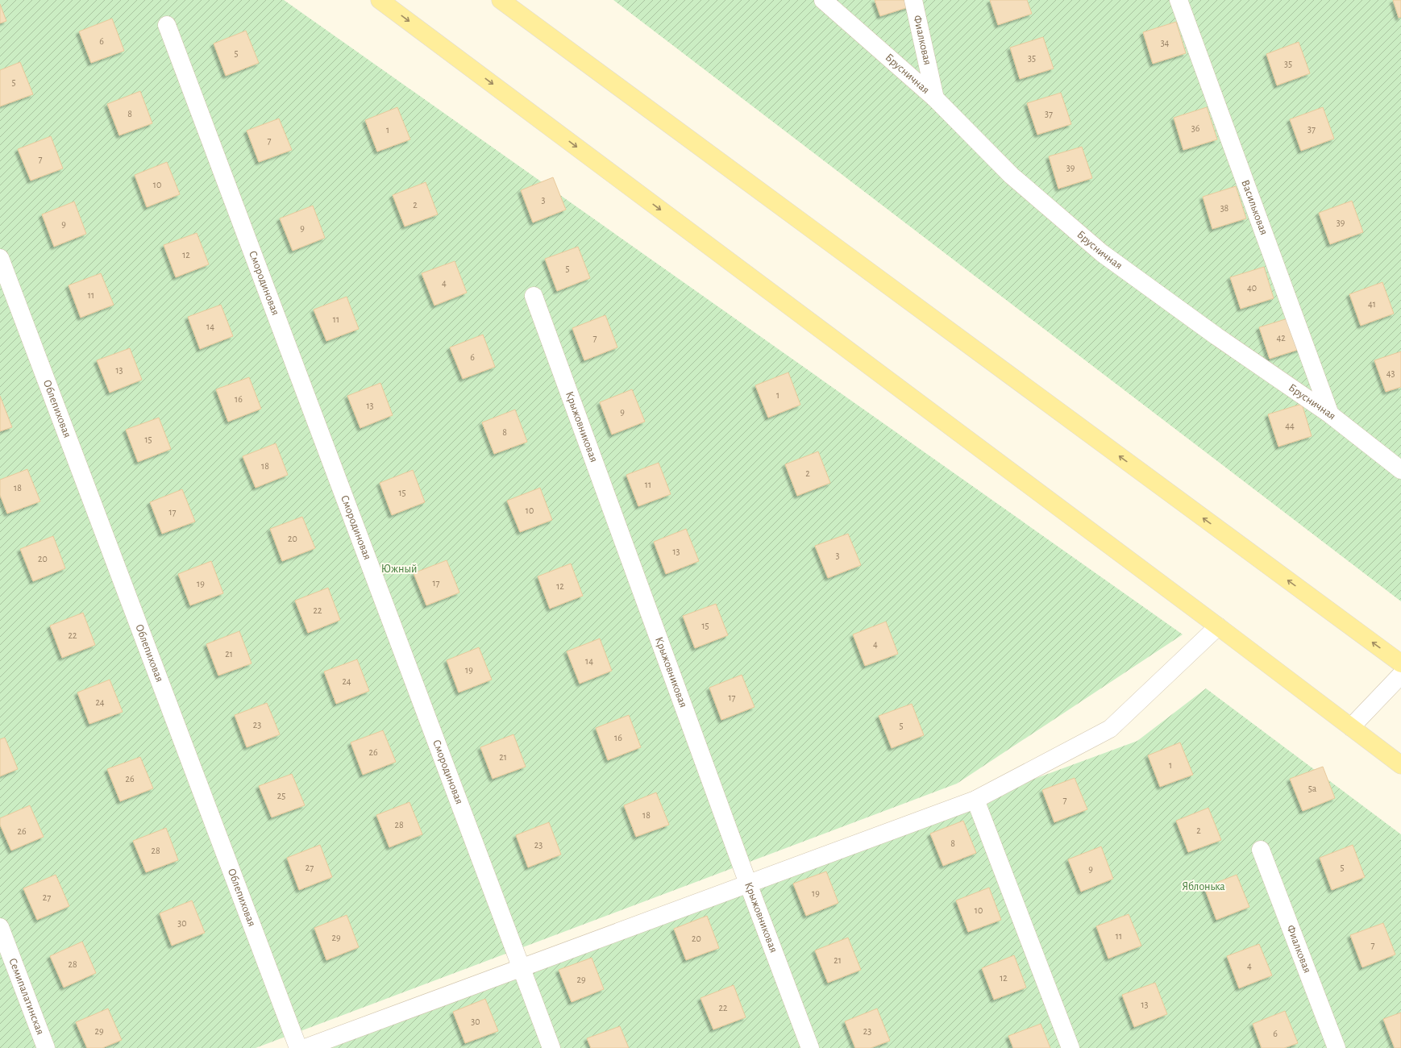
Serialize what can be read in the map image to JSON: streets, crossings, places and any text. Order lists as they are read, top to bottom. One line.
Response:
{"streets":{"street":["Фиалковая","Брусничная","Васильковая","Смородиновая","Облепиховая","Крыжовниковая","Семипалатинская"]},"crossings":[["Фиалковая","Брусничная"],["Брусничная","Васильковая"]],"parks":["Южный","Яблонька"],"house_numbers":["6","34","5","35","35","5","8","37","36","37","1","7","7","39","10","3","2","38","39","9","9","12","5","4","40","11","41","11","14","7","42","6","13","43","1","16","13","9","44","8","15","18","2","11","18","15","10","17","20","13","3","20","17","19","12","22","15","22","4","21","14","19","24","17","24","23","5","16","26","21","1","26","5а","25","7","18","28","2","26","8","23","28","27","5","9","19","27","10","30","11","29","20","7","21","28","4","12","29","13","22","30","29","23","6"]}
